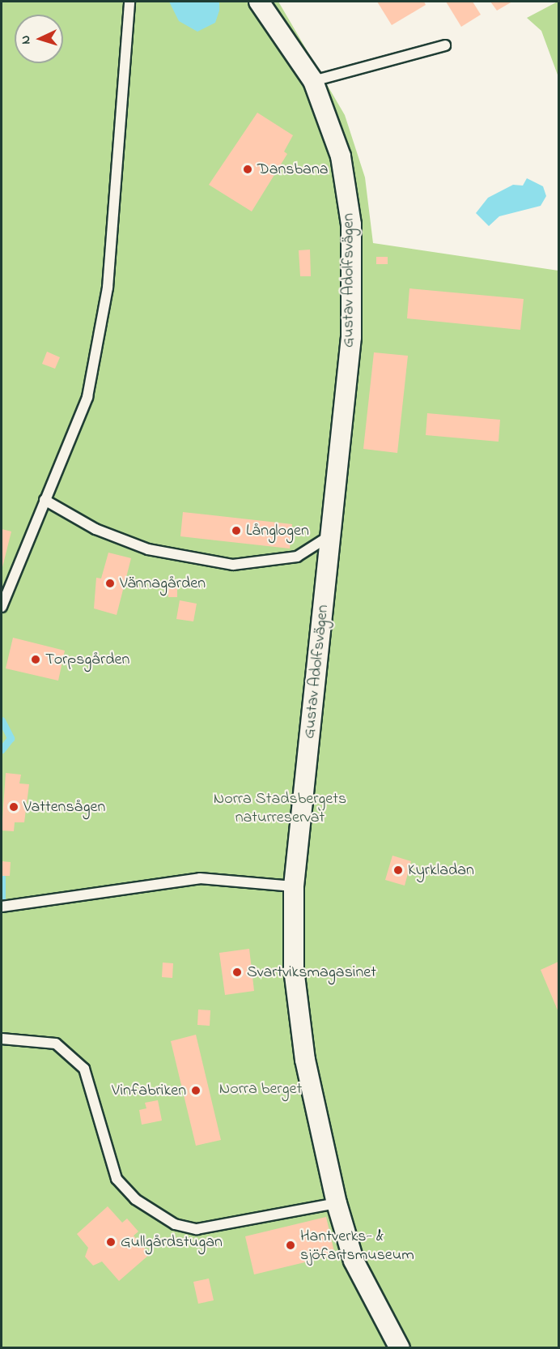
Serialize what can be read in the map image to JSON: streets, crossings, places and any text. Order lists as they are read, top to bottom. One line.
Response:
{"streets":{"street":["Gustav Adolfsvägen"]},"parks":["Norra Stadsbergets naturreservat","Norra berget"],"places":["Dansbana","Långlogen","Vännagården","Torpsgården","Vattensågen","Kyrkladan","Svartviksmagasinet","Vinfabriken","Gullgårdstugan","Hantverks- & sjöfartsmuseum"],"north":"left"}
